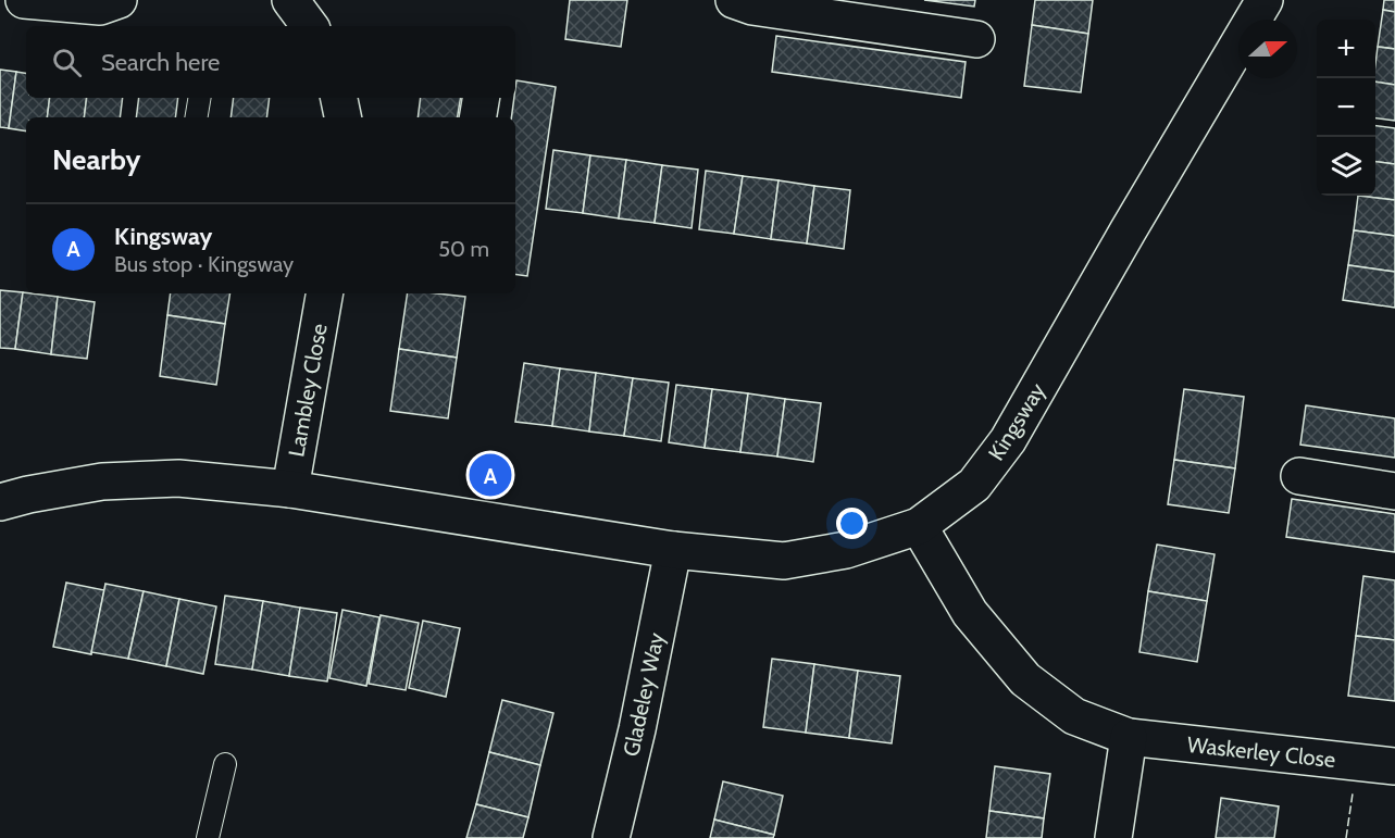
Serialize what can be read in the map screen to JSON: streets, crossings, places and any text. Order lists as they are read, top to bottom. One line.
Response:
{"streets":{"street":["Lambley Close","Kingsway","Gladeley Way","Waskerley Close"]},"crossings":[["Lambley Close","Kingsway"],["Kingsway","Gladeley Way"],["Kingsway","Waskerley Close"]],"north":"right","page":{"map_buttons":["+","−"],"search":"Search here","heading":"Nearby","list":[{"mark":"A","name":"Kingsway","note":"Bus stop · Kingsway","value":"50 m"}],"pins":"A"}}
